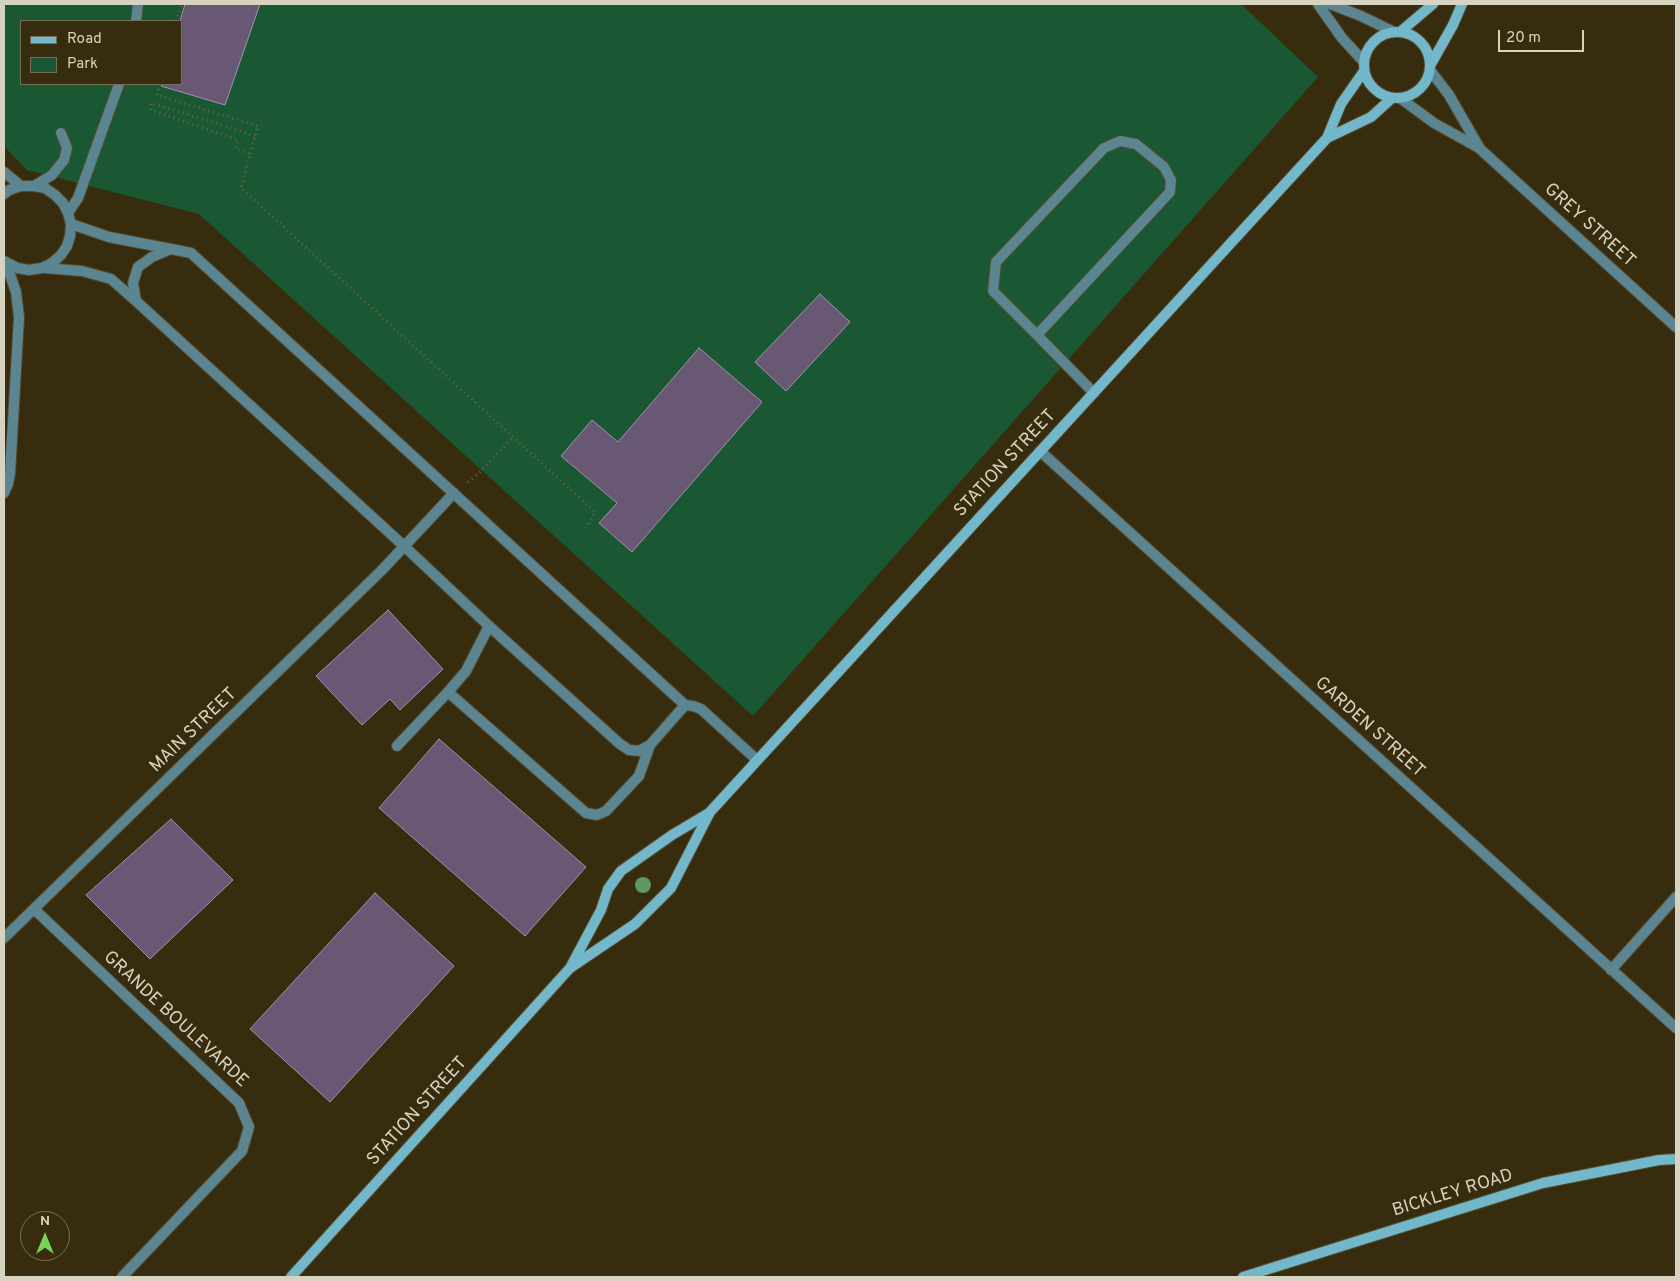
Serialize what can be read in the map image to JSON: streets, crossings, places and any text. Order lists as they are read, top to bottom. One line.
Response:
{"streets":{"street":["GREY STREET","STATION STREET","GARDEN STREET","MAIN STREET","GRANDE BOULEVARDE","BICKLEY ROAD"]},"crossings":[["GREY STREET","STATION STREET"],["STATION STREET","GARDEN STREET"],["MAIN STREET","GRANDE BOULEVARDE"]],"legend":["Road","Park"],"scale_bar":"20 m","north":"top"}
